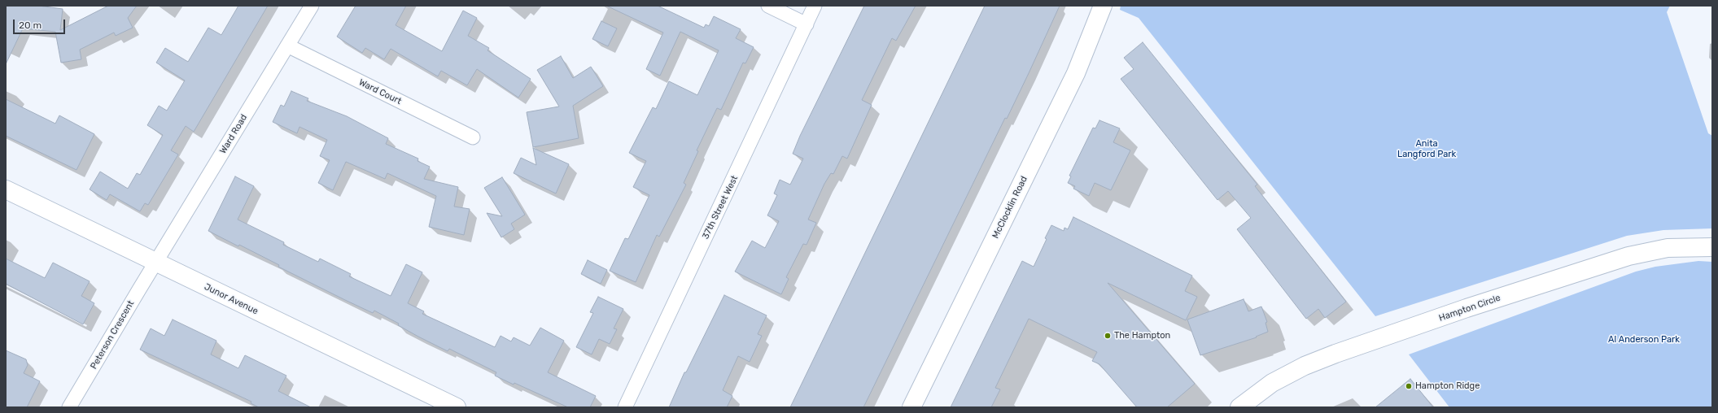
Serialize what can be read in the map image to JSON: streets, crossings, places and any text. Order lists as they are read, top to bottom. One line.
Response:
{"streets":{"street":["Ward Court","Ward Road","37th Street West","McClocklin Road","Junor Avenue","Hampton Circle","Peterson Crescent"]},"crossings":[["Ward Court","Ward Road"],["Ward Road","Junor Avenue"],["Ward Road","Peterson Crescent"],["Junor Avenue","Peterson Crescent"]],"parks":["Anita Langford Park","Al Anderson Park"],"places":["The Hampton","Hampton Ridge"],"scale_bar":"20 m"}
